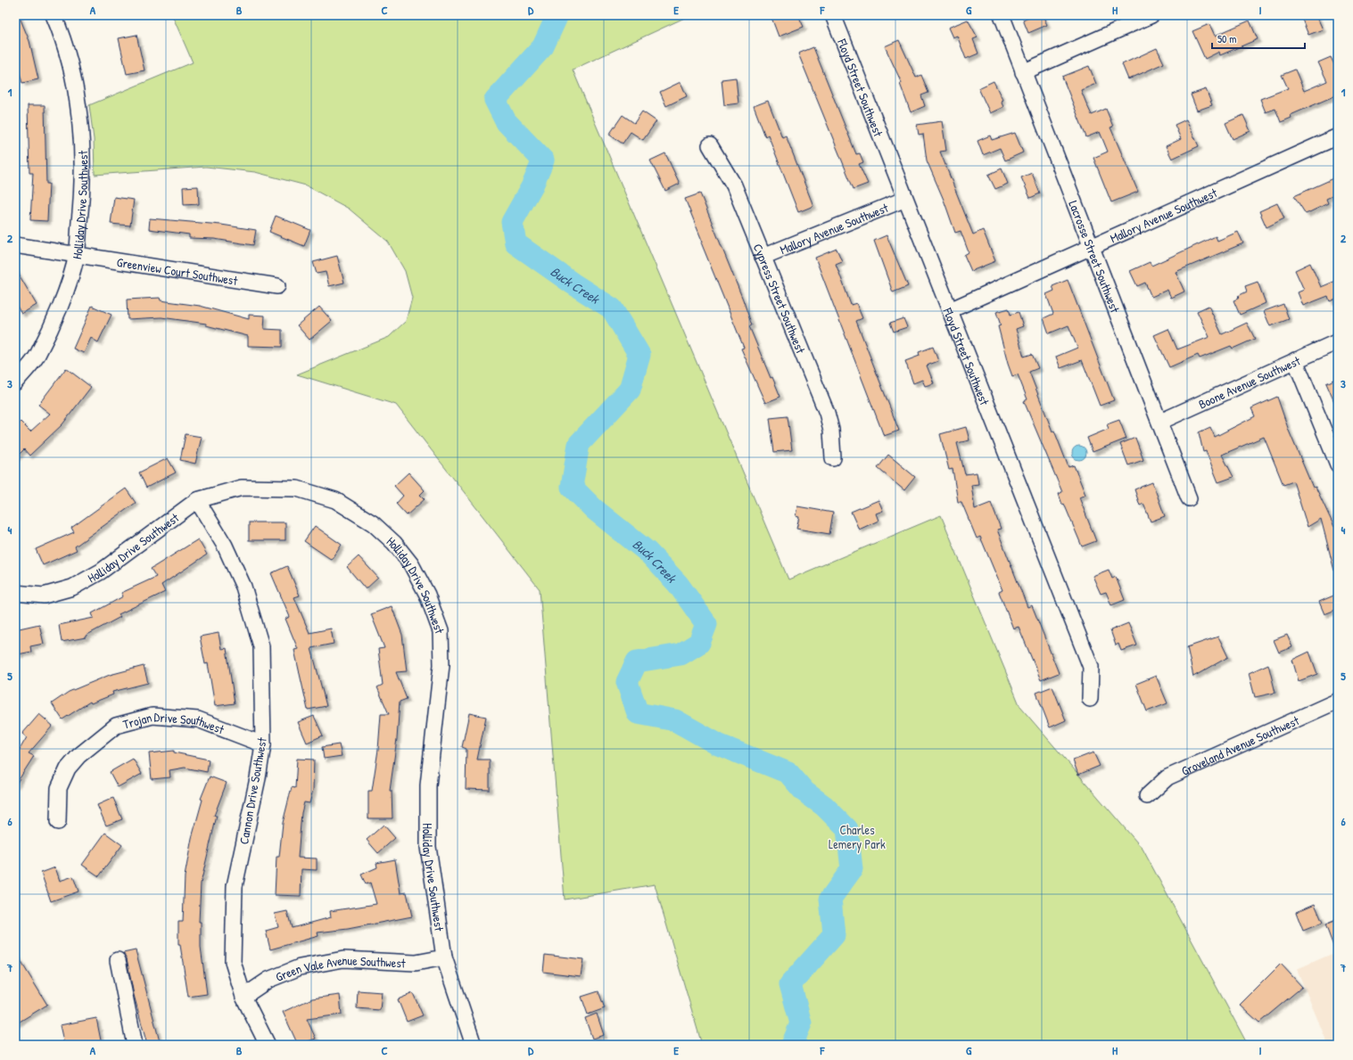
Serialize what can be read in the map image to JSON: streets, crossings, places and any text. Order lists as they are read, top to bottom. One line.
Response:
{"streets":{"street":["Floyd Street Southwest","Holliday Drive Southwest","Mallory Avenue Southwest","Lacrosse Street Southwest","Greenview Court Southwest","Cypress Street Southwest","Boone Avenue Southwest","Trojan Drive Southwest","Groveland Avenue Southwest","Cannon Drive Southwest","Green Vale Avenue Southwest"]},"crossings":[["Floyd Street Southwest","Mallory Avenue Southwest"],["Holliday Drive Southwest","Greenview Court Southwest"],["Holliday Drive Southwest","Cannon Drive Southwest"],["Holliday Drive Southwest","Green Vale Avenue Southwest"],["Mallory Avenue Southwest","Lacrosse Street Southwest"],["Mallory Avenue Southwest","Cypress Street Southwest"],["Lacrosse Street Southwest","Boone Avenue Southwest"],["Trojan Drive Southwest","Cannon Drive Southwest"],["Cannon Drive Southwest","Green Vale Avenue Southwest"]],"water":["Buck Creek"],"parks":["Charles Lemery Park"],"scale_bar":"50 m","grid":{"columns":["A","B","C","D","E","F","G","H","I"],"rows":["1","2","3","4","5","6","7"]}}
